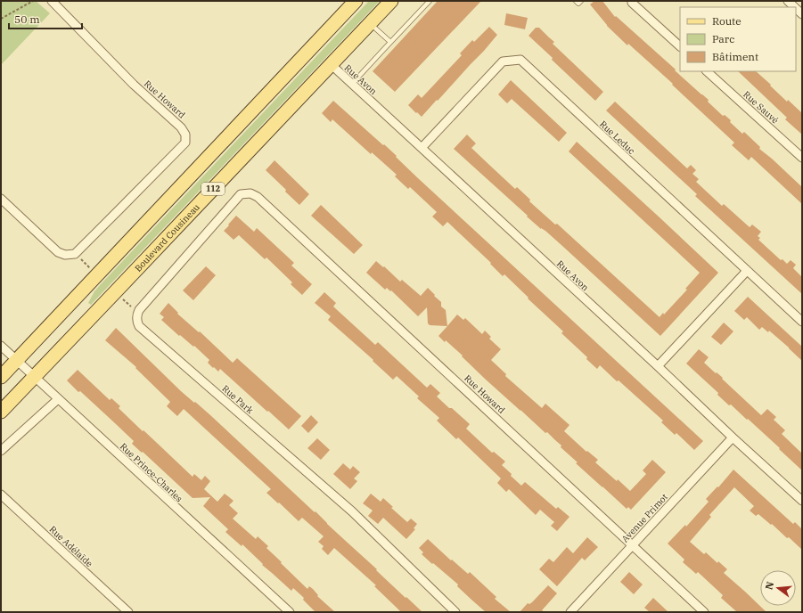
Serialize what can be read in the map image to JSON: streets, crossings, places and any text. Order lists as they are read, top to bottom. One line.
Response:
{"streets":{"main road":["112","Boulevard Cousineau"],"street":["Rue Avon","Rue Howard","Rue Sauvé","Rue Leduc","Rue Park","Rue Prince-Charles","Avenue Primot","Rue Adélaïde"]},"crossings":[["Rue Avon","Rue Leduc"],["Rue Avon","Boulevard Cousineau"],["Rue Avon","Avenue Primot"],["Rue Howard","Rue Park"],["Rue Howard","Avenue Primot"],["112","Rue Prince-Charles"],["Boulevard Cousineau","Rue Prince-Charles"]],"legend":["Route","Parc","Bâtiment"],"scale_bar":"50 m","north":"left"}
